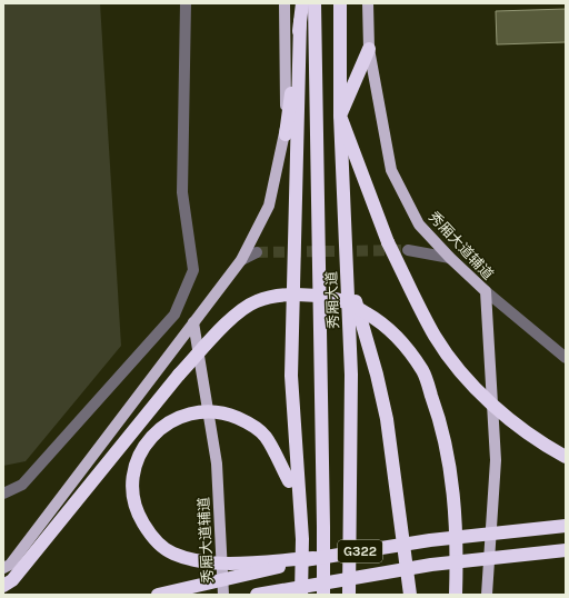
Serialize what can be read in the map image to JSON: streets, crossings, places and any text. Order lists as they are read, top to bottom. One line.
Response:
{"streets":{"highway":["秀厢大道","G322"],"main road":["秀厢大道辅道"]}}
